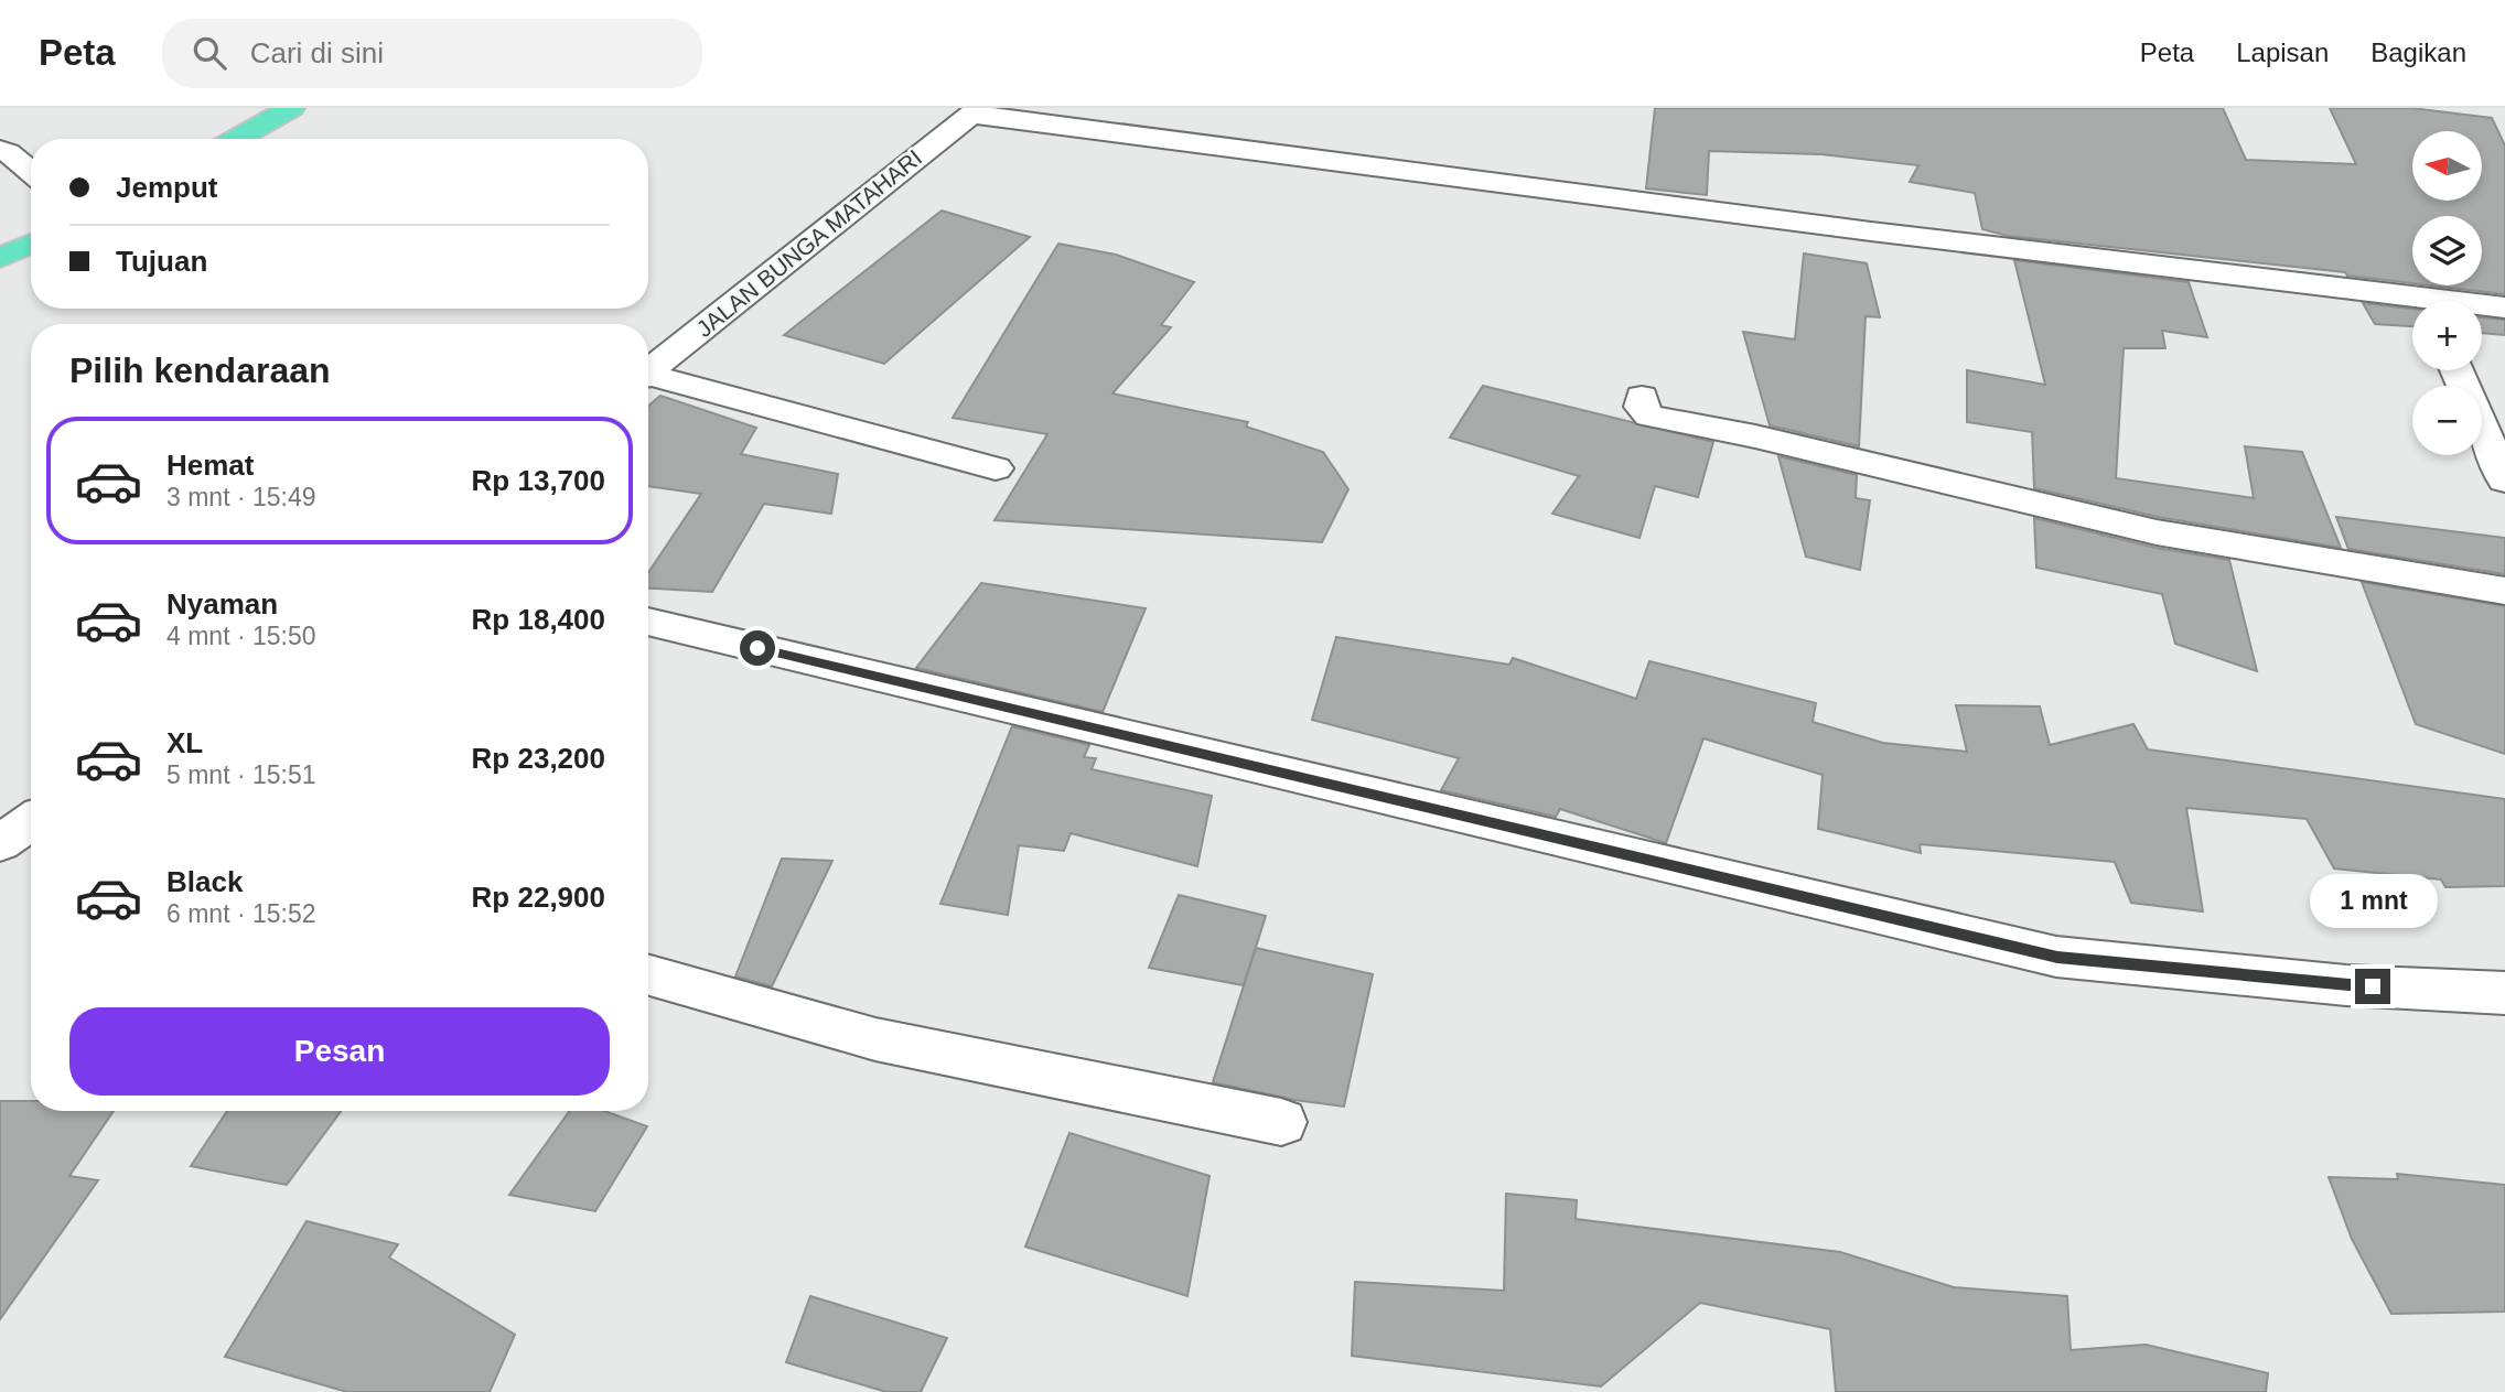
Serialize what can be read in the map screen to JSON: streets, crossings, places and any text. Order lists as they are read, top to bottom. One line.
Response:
{"streets":{"street":["JALAN BUNGA MATAHARI"]},"north":"left","page":{"header":"Peta","search":"Cari di sini","nav":["Peta","Lapisan","Bagikan"],"map_buttons":["+","−"],"banner":["Jemput","Tujuan"],"heading":"Pilih kendaraan","list":[{"name":"Hemat","note":"3 mnt · 15:49","value":"Rp 13,700"},{"name":"Nyaman","note":"4 mnt · 15:50","value":"Rp 18,400"},{"name":"XL","note":"5 mnt · 15:51","value":"Rp 23,200"},{"name":"Black","note":"6 mnt · 15:52","value":"Rp 22,900"}],"bubble":"1 mnt","buttons":"Pesan"}}
